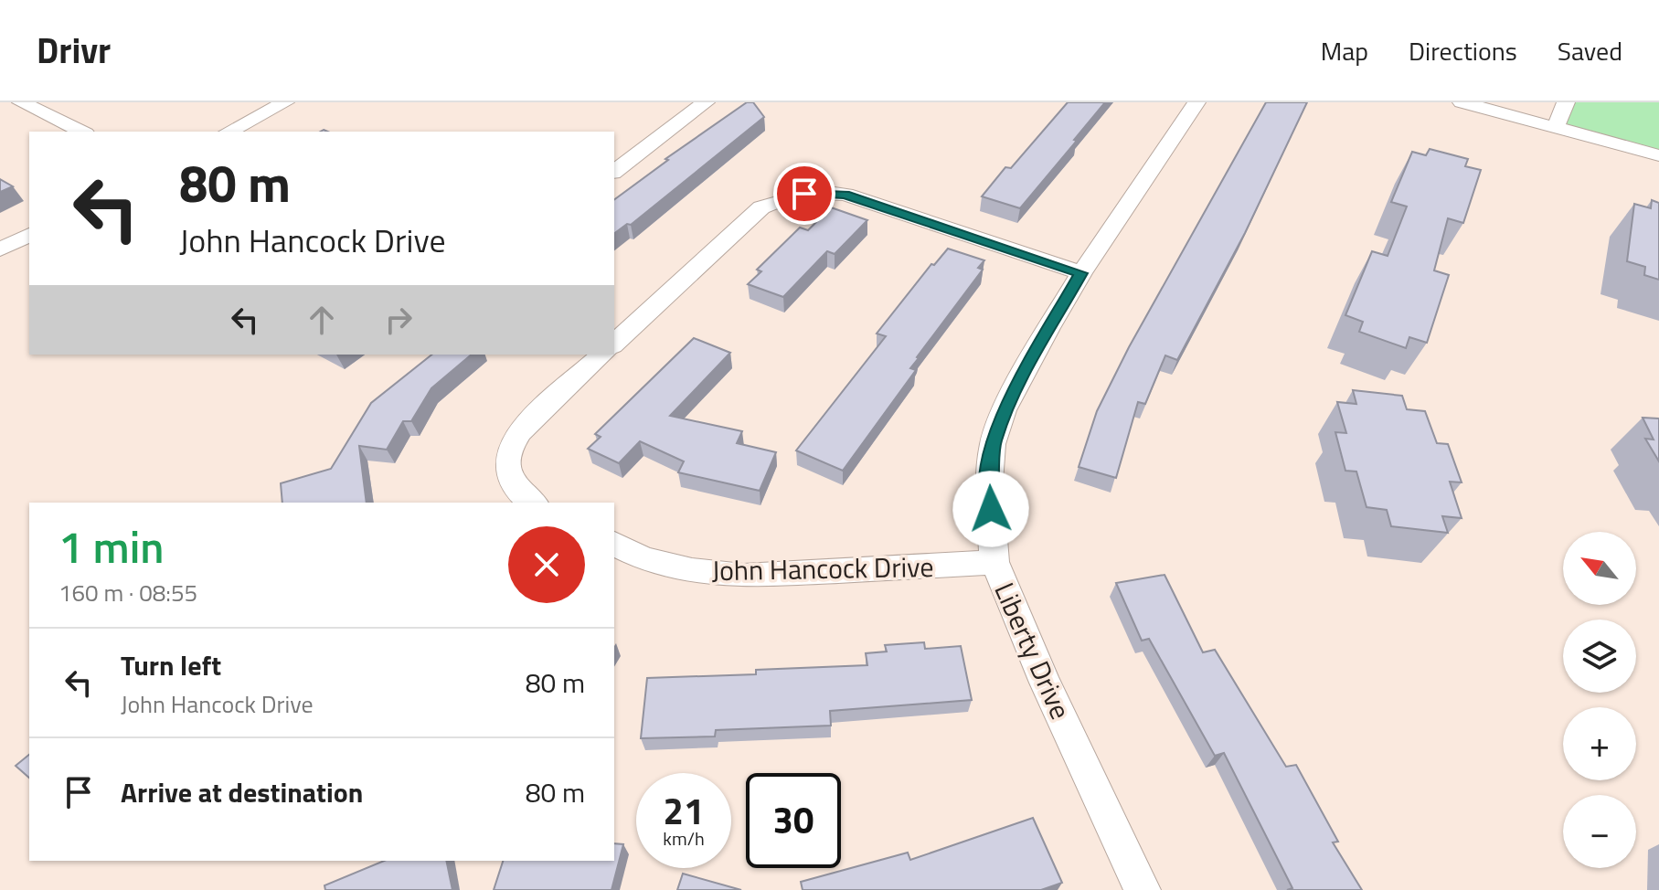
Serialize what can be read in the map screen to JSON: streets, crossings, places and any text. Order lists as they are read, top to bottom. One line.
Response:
{"streets":{"street":["John Hancock Drive","Liberty Drive"]},"crossings":[["John Hancock Drive","Liberty Drive"]],"north":"top left","page":{"header":"Drivr","nav":["Map","Directions","Saved"],"turn":["80 m","John Hancock Drive"],"heading":["1 min","160 m · 08:55"],"map_buttons":["+","−"],"list":[{"name":"Turn left","note":"John Hancock Drive","value":"80 m"},{"name":"Arrive at destination","value":"80 m"}],"speed":"21 km/h","limit":"30"}}
